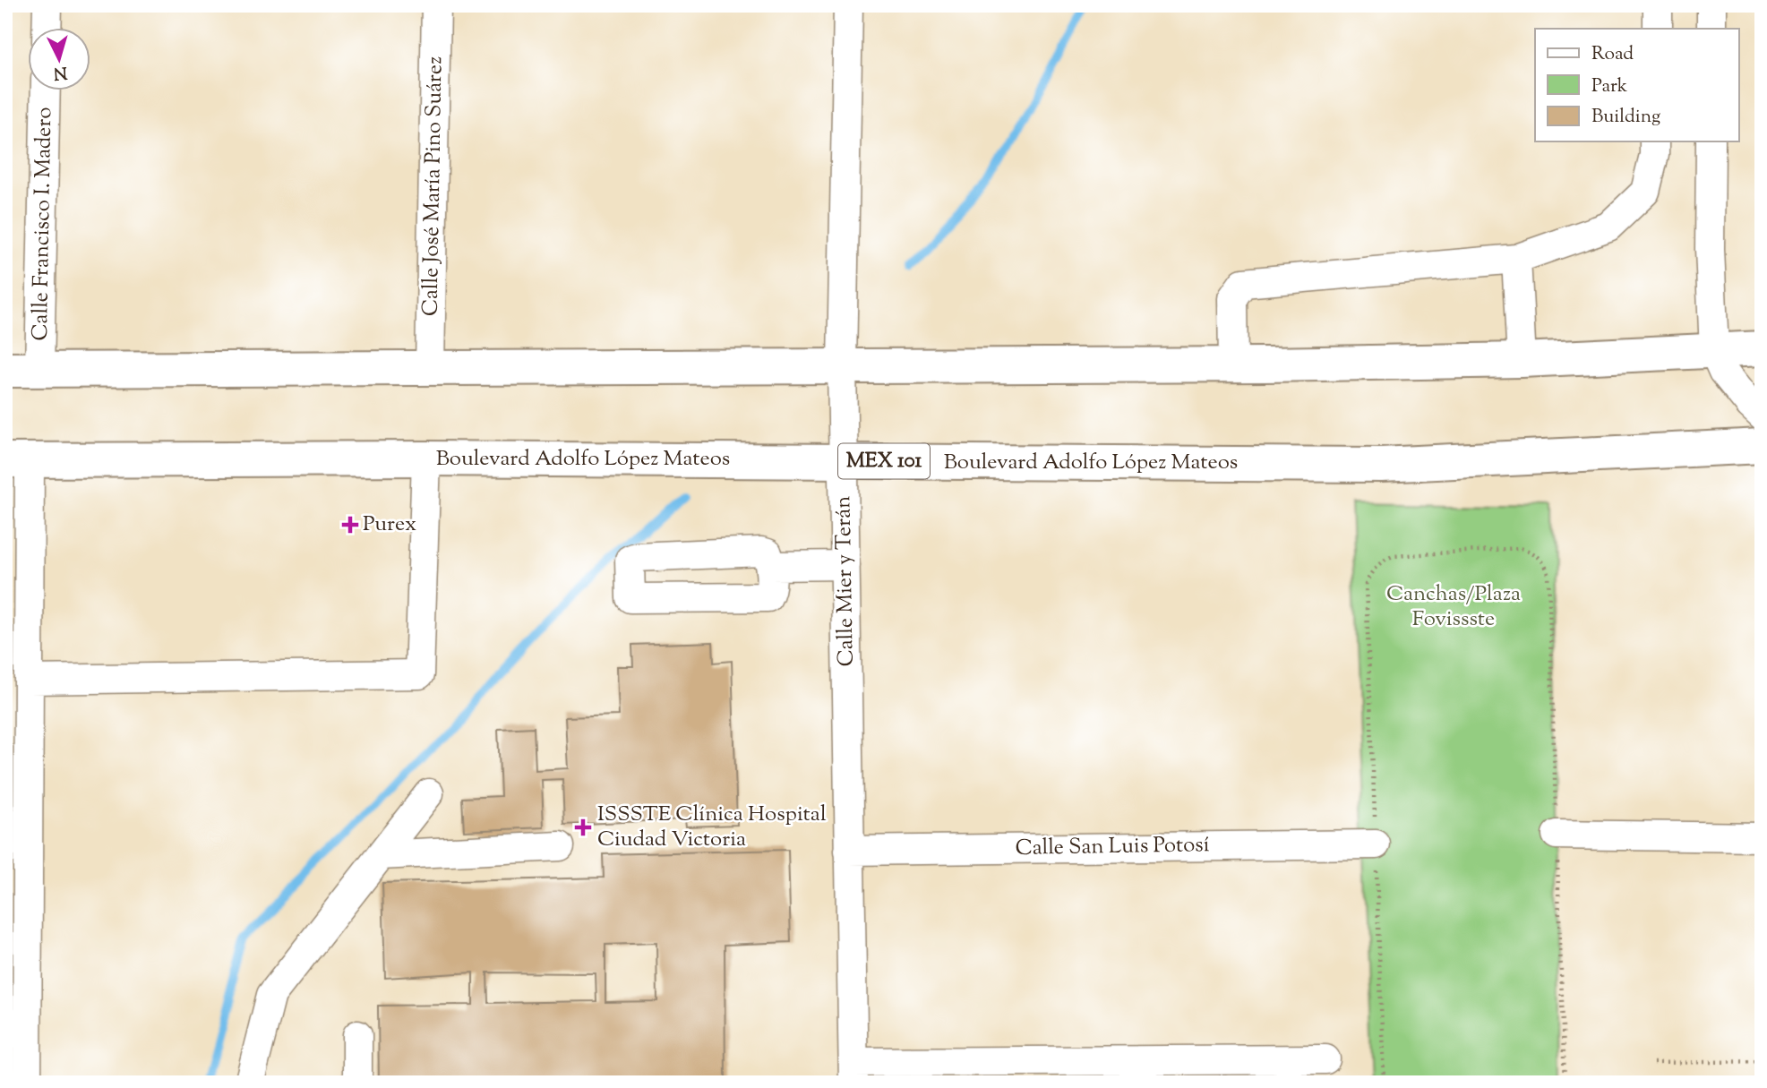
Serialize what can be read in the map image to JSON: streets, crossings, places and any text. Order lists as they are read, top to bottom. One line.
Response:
{"streets":{"main road":["Boulevard Adolfo López Mateos","MEX 101"],"street":["Calle José María Pino Suárez","Calle Francisco I. Madero","Calle Mier y Terán","Calle San Luis Potosí"]},"crossings":[["Boulevard Adolfo López Mateos","Calle Mier y Terán"],["Calle Mier y Terán","Calle San Luis Potosí"]],"parks":["Canchas/Plaza Fovissste"],"places":{"health":["Purex","ISSSTE Clínica Hospital Ciudad Victoria"]},"legend":["Road","Park","Building"],"north":"bottom"}
